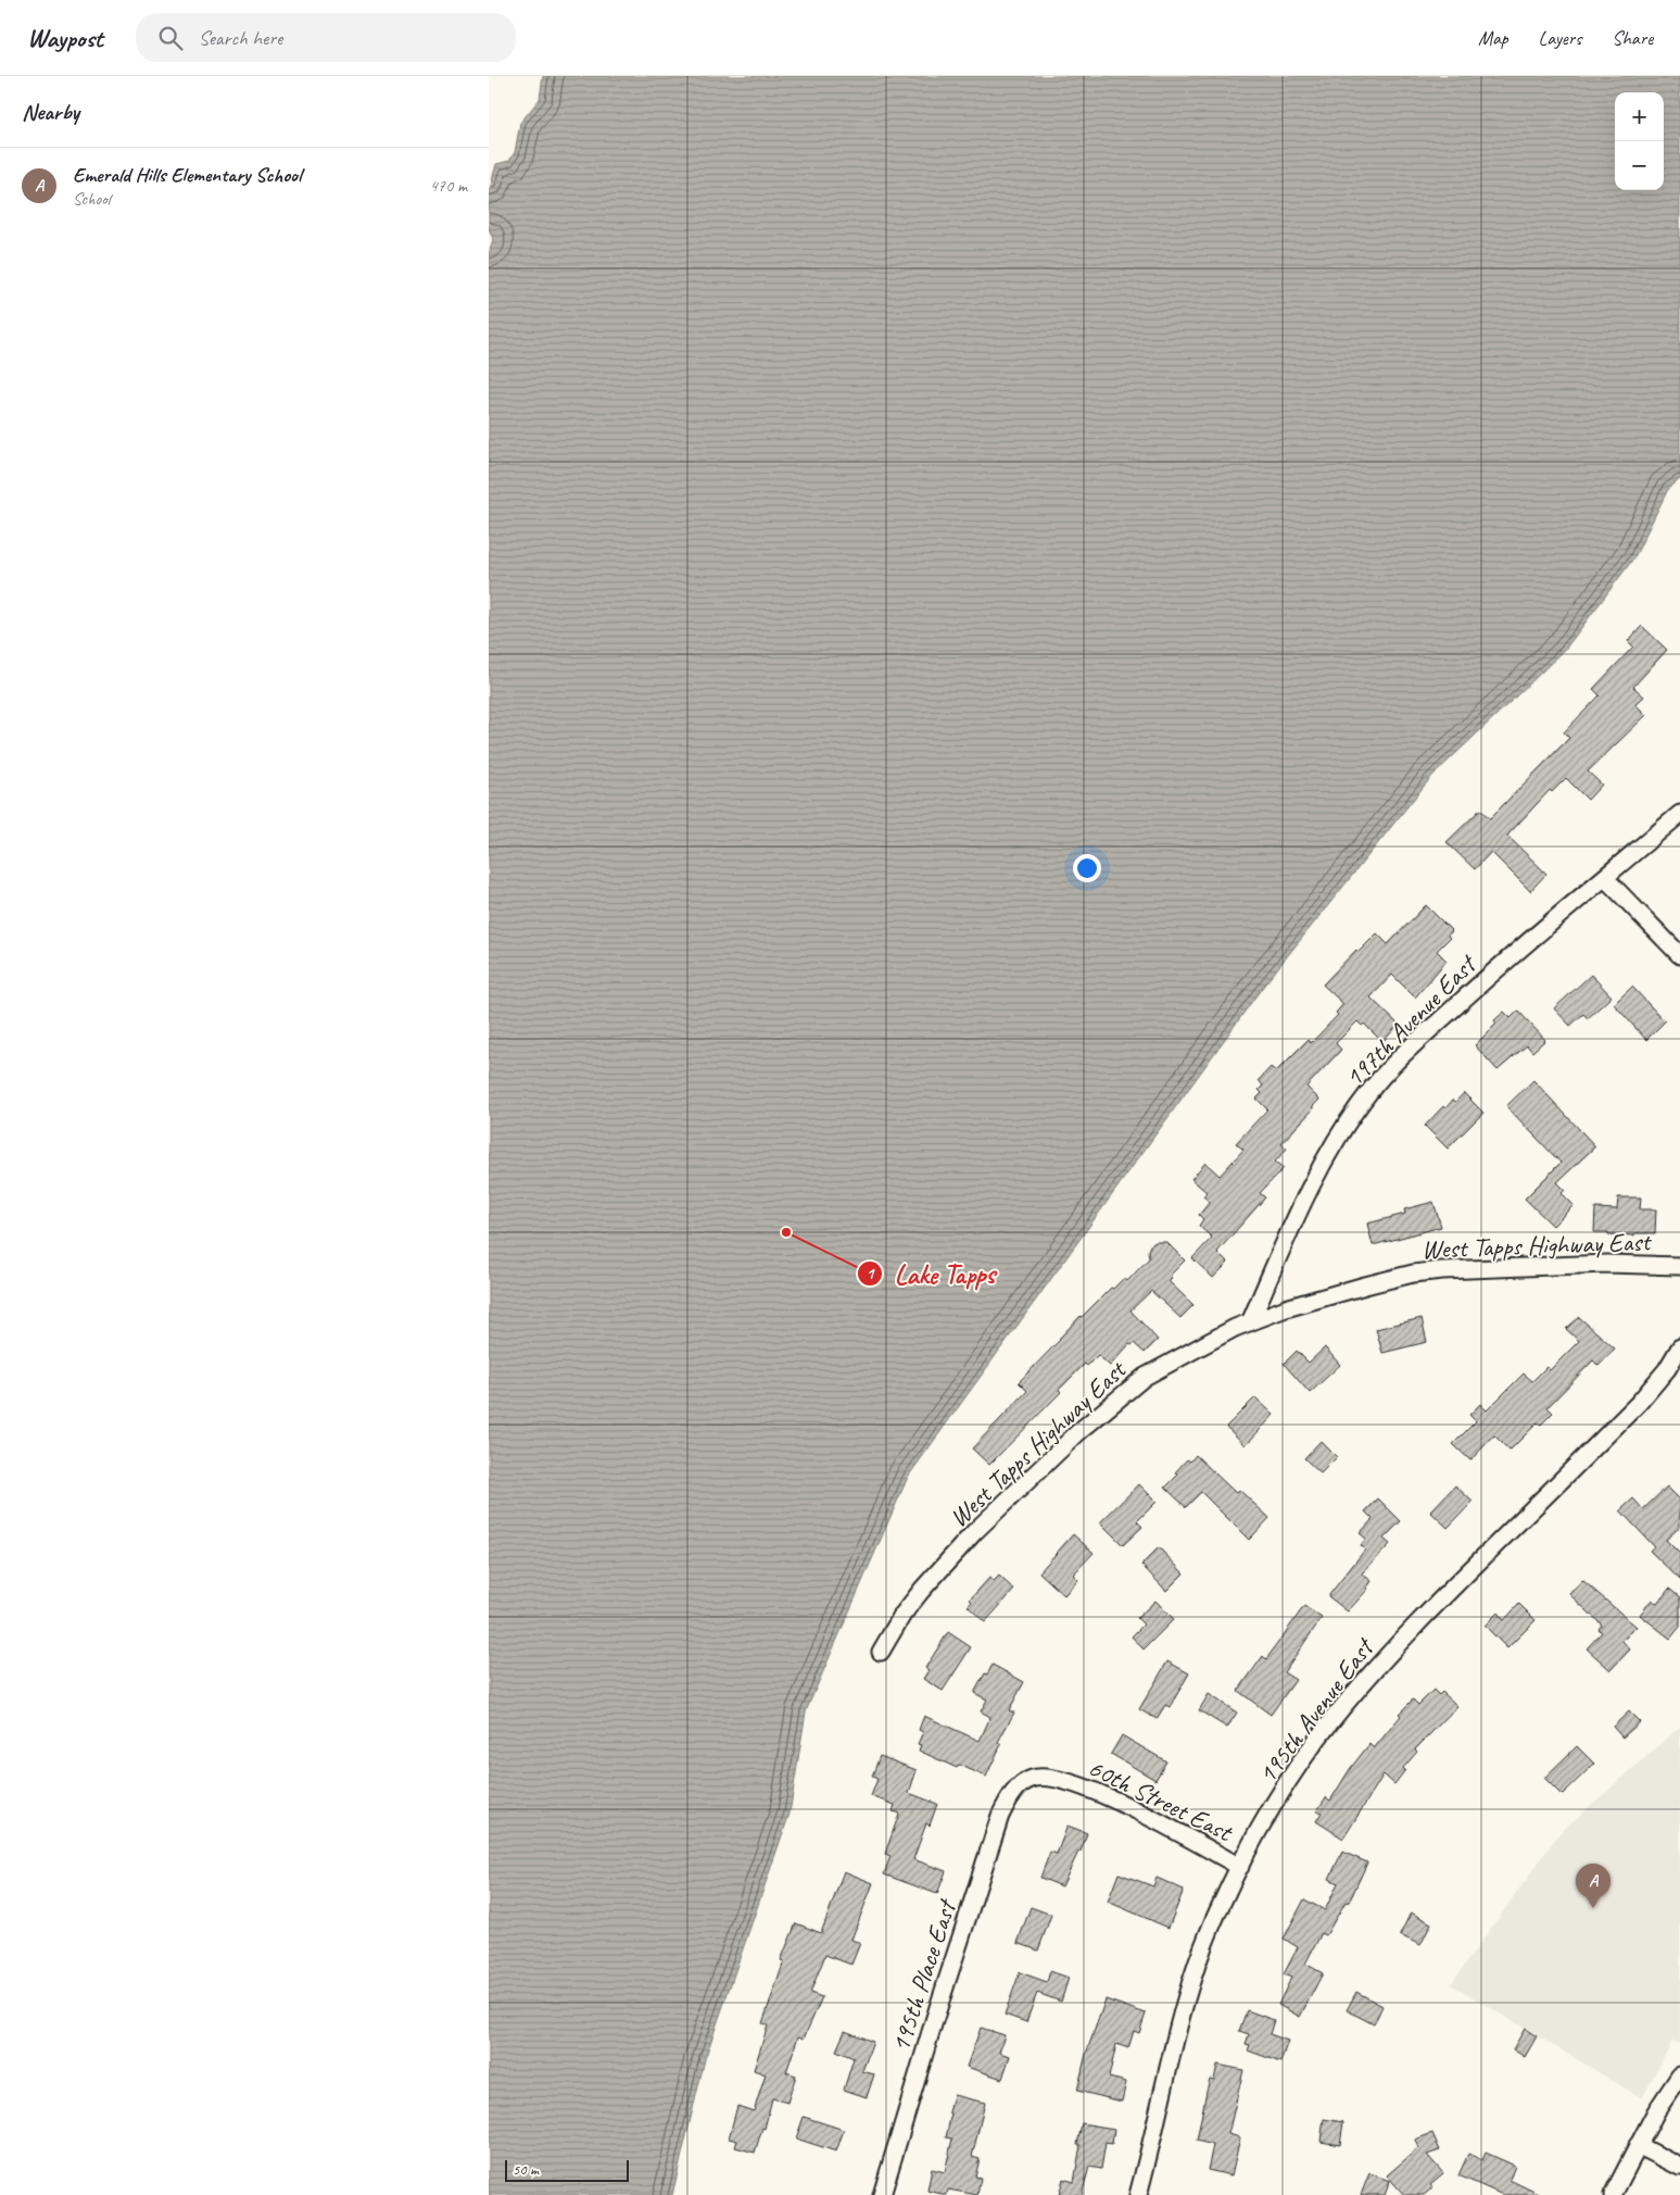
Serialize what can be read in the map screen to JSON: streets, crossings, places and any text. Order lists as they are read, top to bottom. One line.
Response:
{"streets":{"street":["197th Avenue East","West Tapps Highway East","195th Avenue East","60th Street East","195th Place East"]},"crossings":[["197th Avenue East","West Tapps Highway East"],["195th Avenue East","60th Street East"],["60th Street East","195th Place East"]],"places":["Lake Tapps"],"scale_bar":"50 m","page":{"header":"Waypost","search":"Search here","nav":["Map","Layers","Share"],"heading":"Nearby","map_buttons":["+","−"],"list":[{"mark":"A","name":"Emerald Hills Elementary School","note":"School","value":"470 m"}],"pins":"A","scale":"50 m"}}
